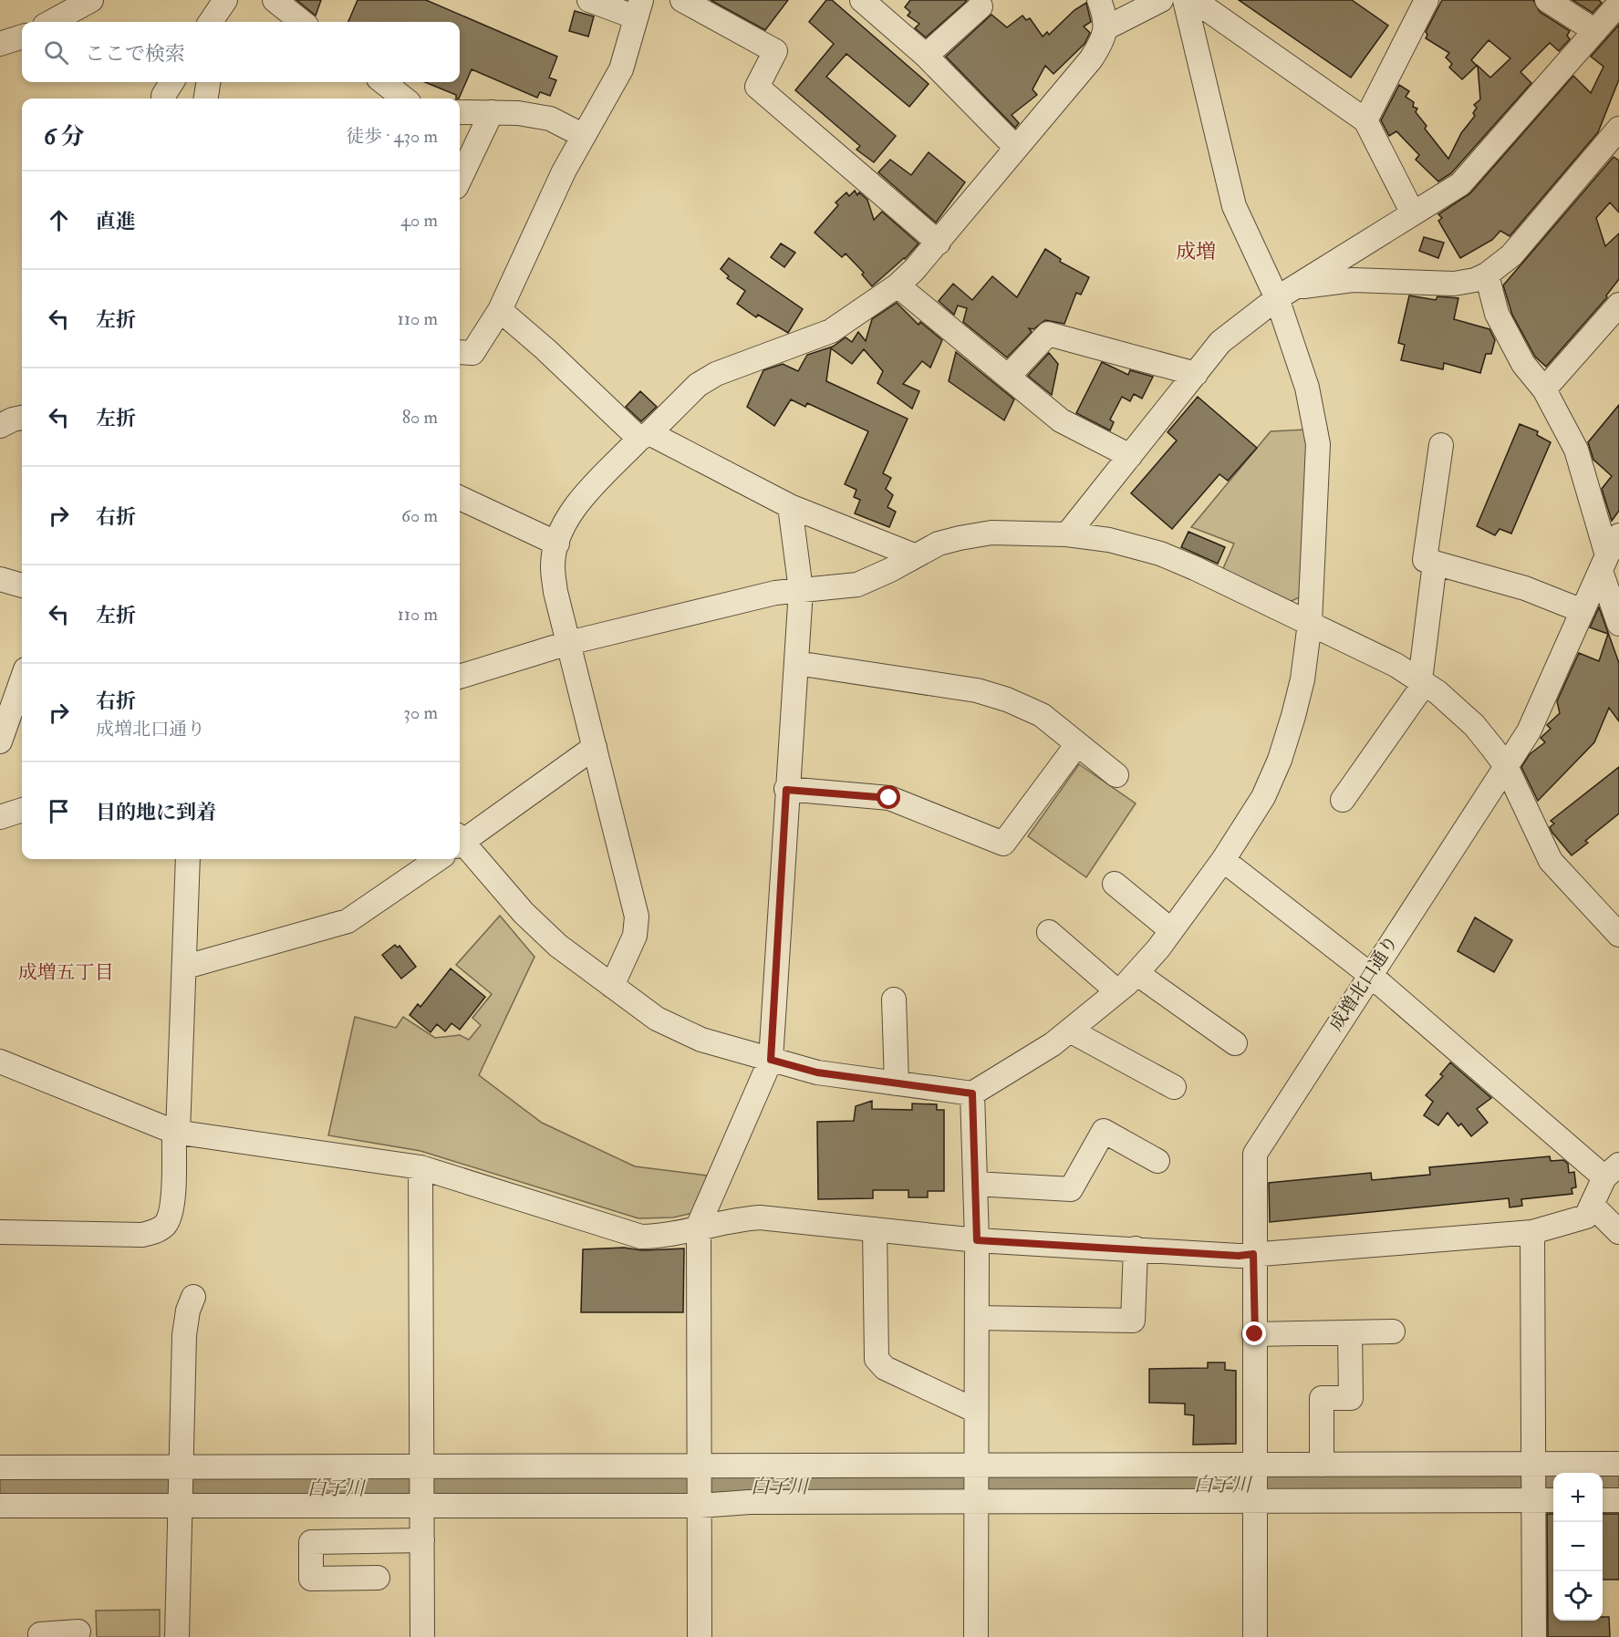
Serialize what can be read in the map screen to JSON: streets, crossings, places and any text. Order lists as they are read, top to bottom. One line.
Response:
{"streets":{"street":["成増北口通り"]},"districts":["成増","成増五丁目"],"water":["白子川"],"page":{"search":"ここで検索","heading":["6 分","徒歩 · 430 m"],"list":[["直進","40 m"],["左折","110 m"],["左折","80 m"],["右折","60 m"],["左折","110 m"],["右折","成増北口通り","30 m"],"目的地に到着"],"map_buttons":["+","−"]}}
